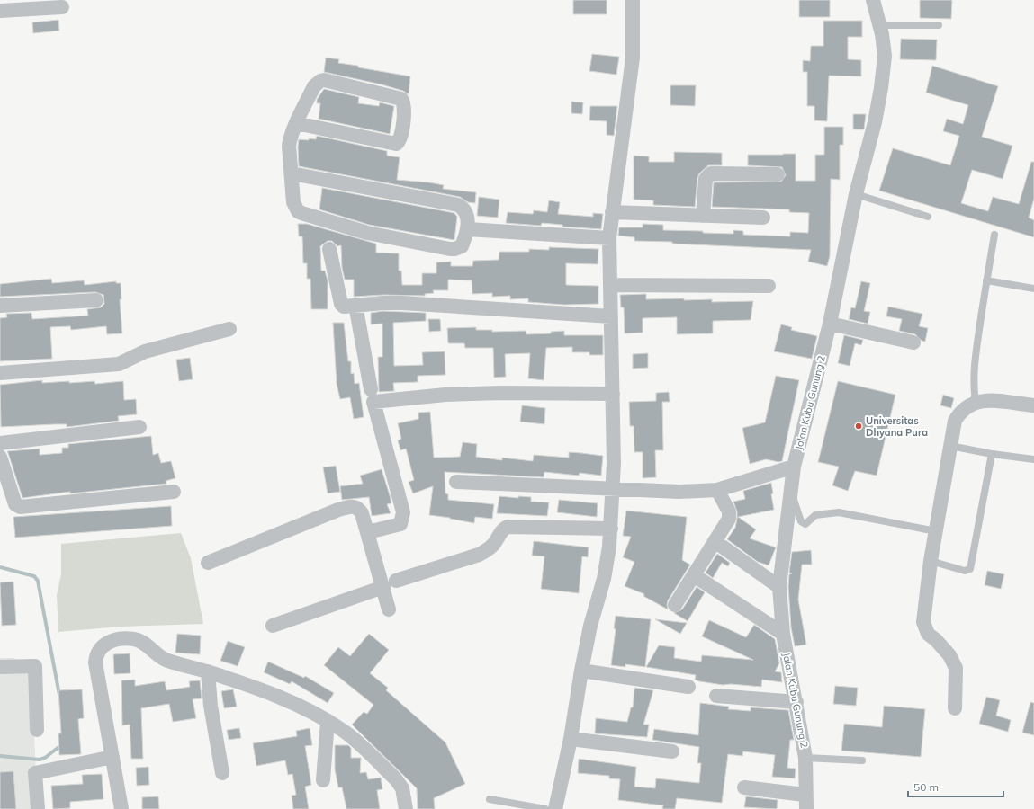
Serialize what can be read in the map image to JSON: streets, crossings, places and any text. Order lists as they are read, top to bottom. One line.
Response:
{"streets":{"street":["Jalan Kubu Gunung 2"]},"places":["Universitas Dhyana Pura"],"scale_bar":"50 m"}
